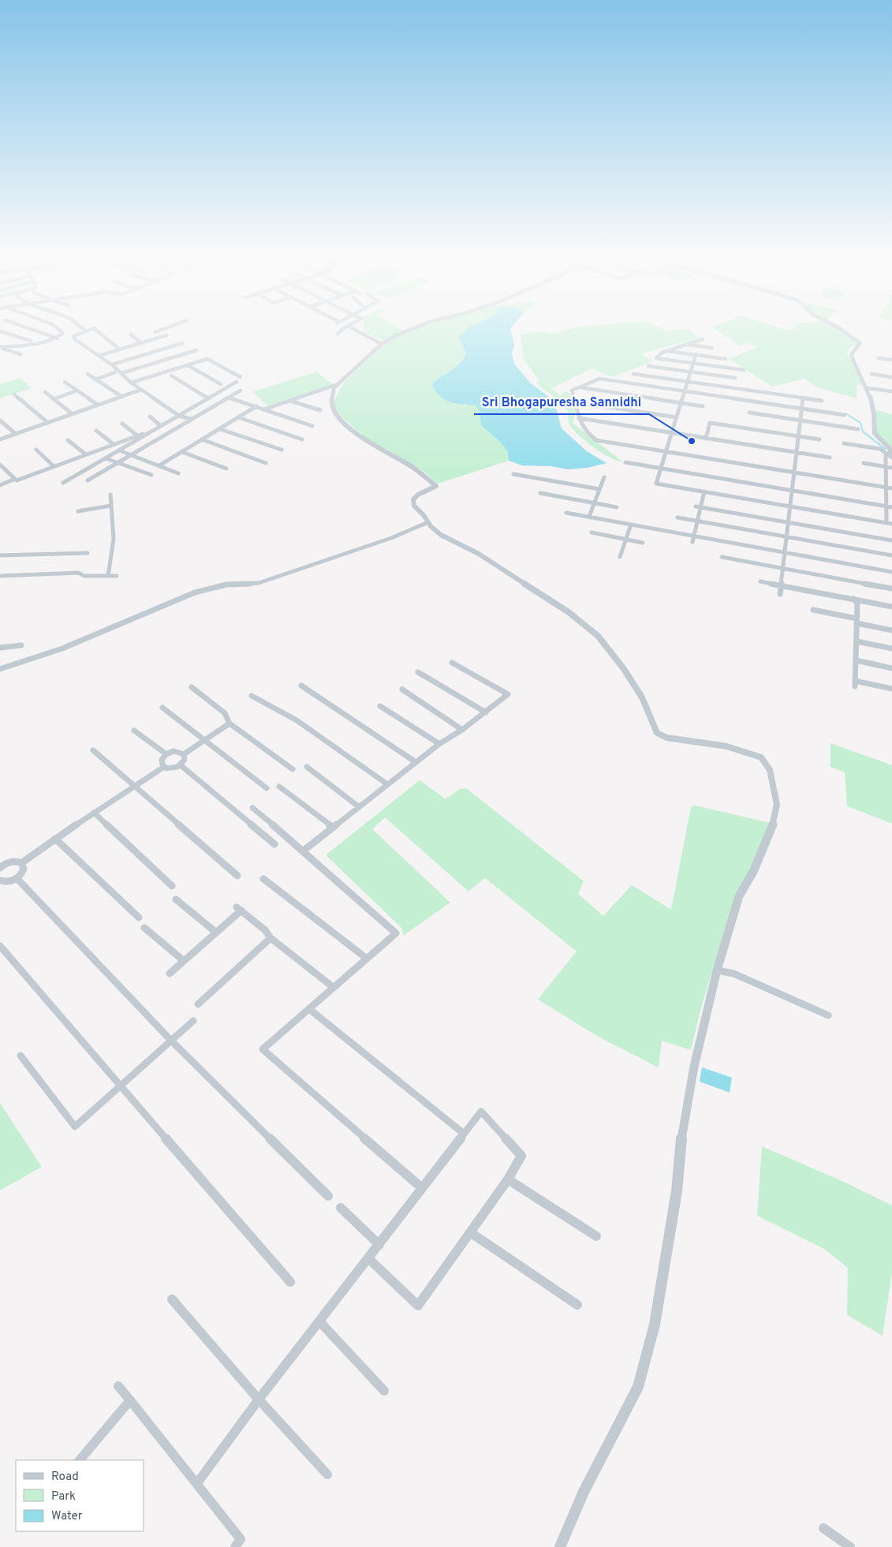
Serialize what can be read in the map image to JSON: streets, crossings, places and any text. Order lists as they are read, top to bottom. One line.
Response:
{"places":["Sri Bhogapuresha Sannidhi"],"legend":["Road","Park","Water"]}
